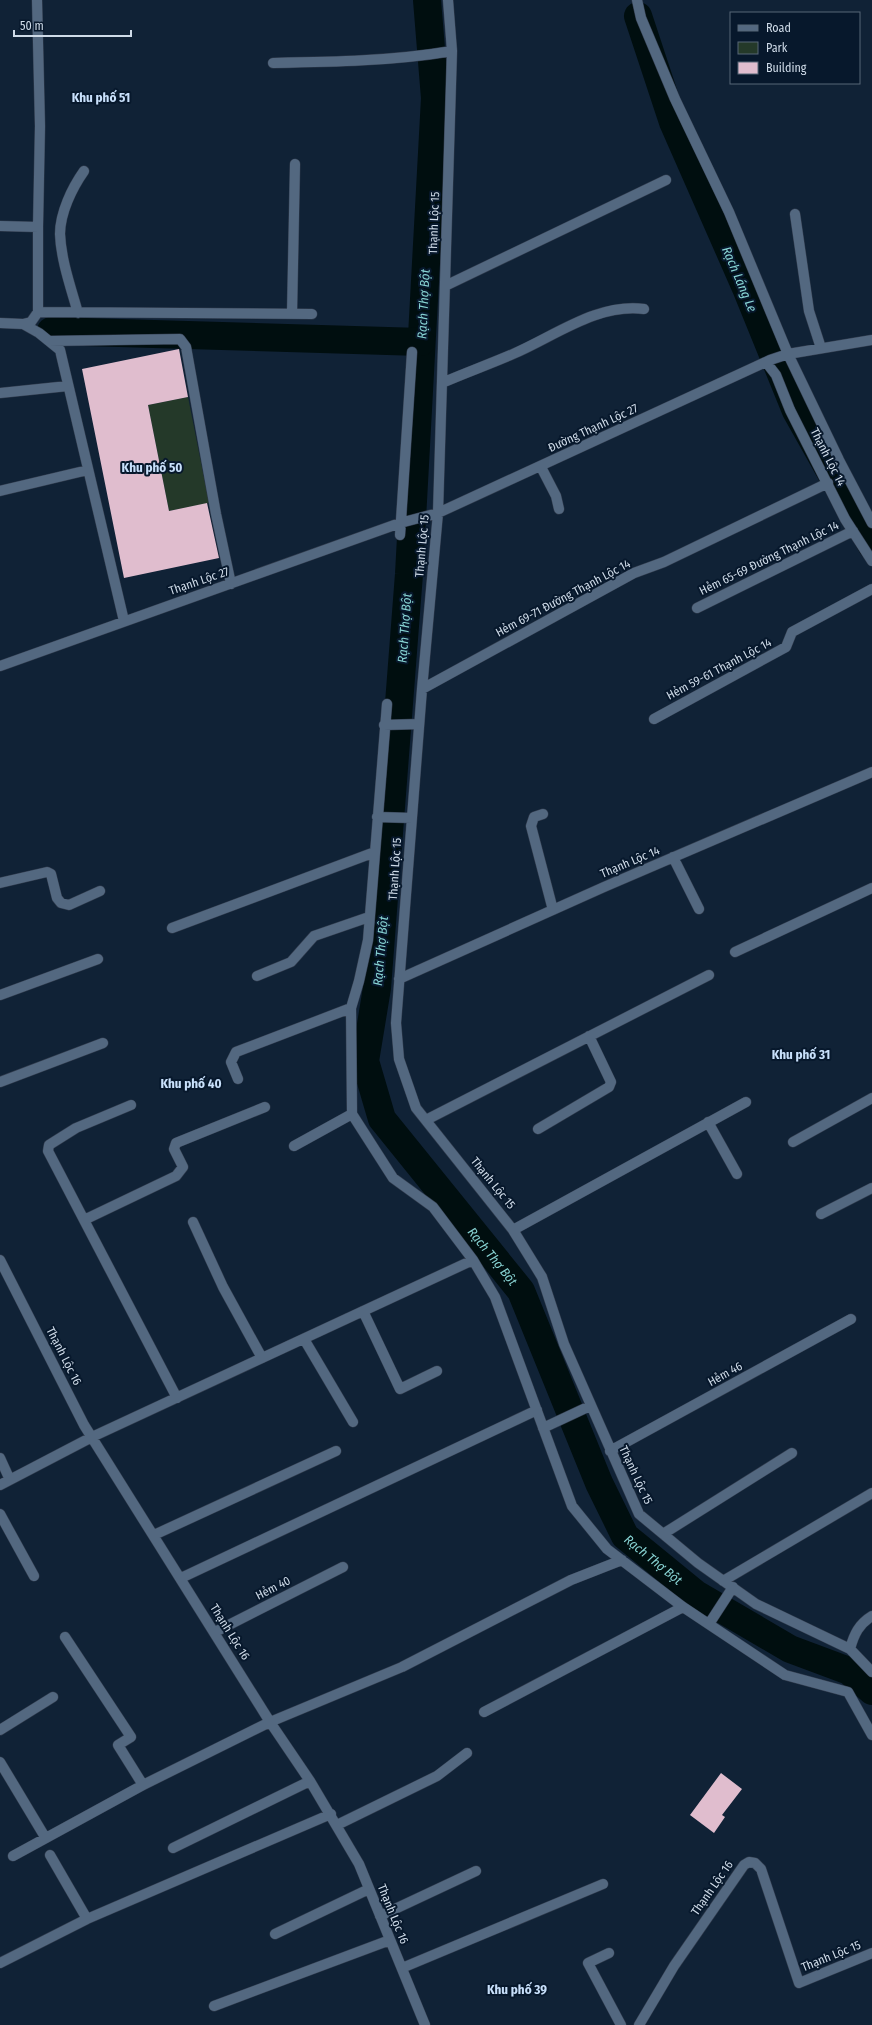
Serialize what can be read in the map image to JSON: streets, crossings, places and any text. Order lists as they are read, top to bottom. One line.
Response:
{"streets":{"street":["Thạnh Lộc 15","Đường Thạnh Lộc 27","Thạnh Lộc 14","Hẻm 65-69 Đường Thạnh Lộc 14","Thạnh Lộc 27","Hẻm 69-71 Đường Thạnh Lộc 14","Hẻm 59-61 Thạnh Lộc 14","Thạnh Lộc 16","Hẻm 46","Hẻm 40"]},"crossings":[["Thạnh Lộc 15","Đường Thạnh Lộc 27"],["Thạnh Lộc 15","Thạnh Lộc 14"],["Thạnh Lộc 15","Thạnh Lộc 27"],["Thạnh Lộc 15","Hẻm 69-71 Đường Thạnh Lộc 14"],["Thạnh Lộc 15","Thạnh Lộc 16"],["Thạnh Lộc 15","Hẻm 46"],["Đường Thạnh Lộc 27","Thạnh Lộc 14"],["Đường Thạnh Lộc 27","Thạnh Lộc 27"],["Thạnh Lộc 14","Hẻm 65-69 Đường Thạnh Lộc 14"],["Thạnh Lộc 14","Hẻm 69-71 Đường Thạnh Lộc 14"],["Thạnh Lộc 16","Hẻm 40"]],"districts":["Khu phố 51","Khu phố 50","Khu phố 31","Khu phố 40","Khu phố 39"],"water":["Rạch Láng Le","Rạch Thợ Bột"],"legend":["Road","Park","Building"],"scale_bar":"50 m"}
